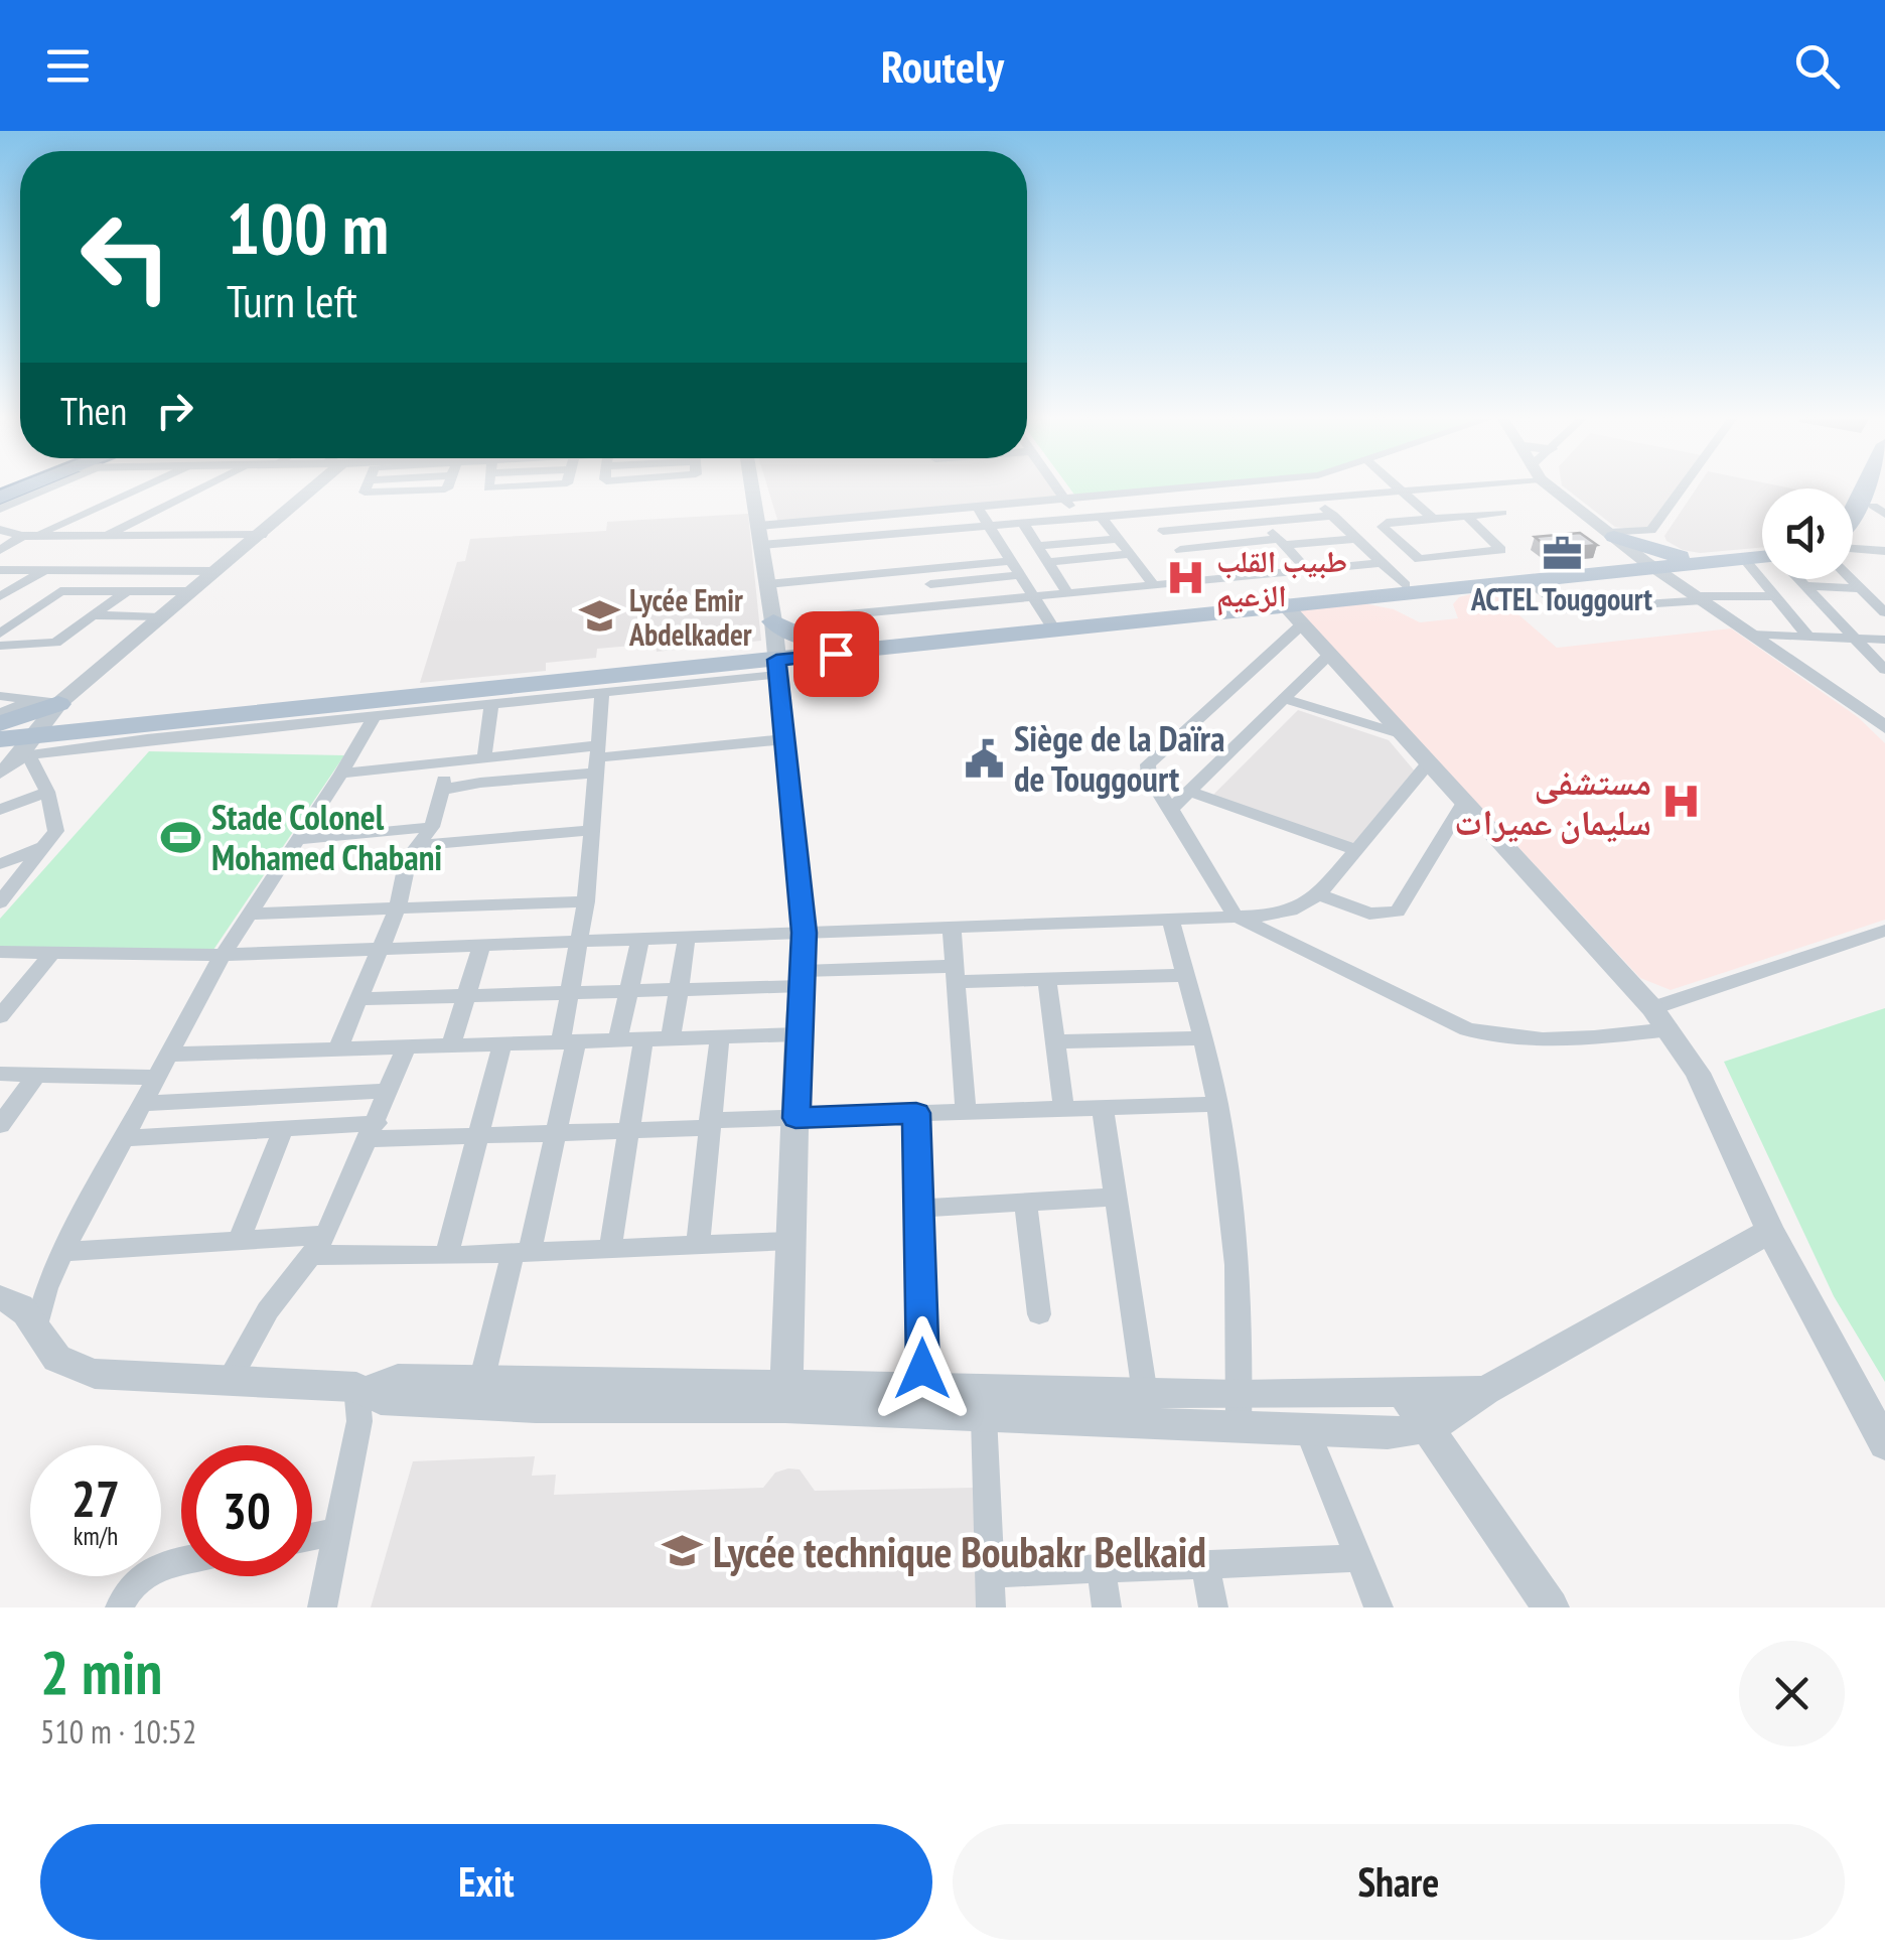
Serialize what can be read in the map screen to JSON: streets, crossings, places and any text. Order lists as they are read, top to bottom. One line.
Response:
{"places":{"office":["ACTEL Touggourt"],"hospital":["طبيب القلب الزعيم","مستشفى سليمان عميرات"],"school or university":["Lycée Emir Abdelkader","Lycée technique Boubakr Belkaid"],"public building":["Siège de la Daïra de Touggourt"],"sports":["Stade Colonel Mohamed Chabani"]},"page":{"header":"Routely","turn":["100 m","Turn left"],"then":"Then","speed":"27 km/h","limit":"30","heading":["2 min","510 m · 10:52"],"buttons":["Exit","Share"]}}
